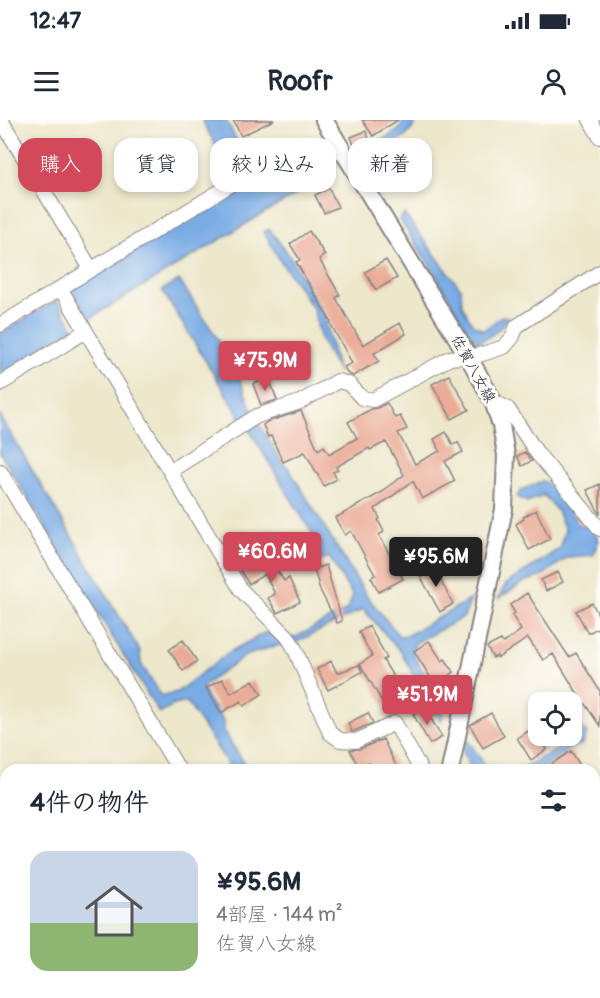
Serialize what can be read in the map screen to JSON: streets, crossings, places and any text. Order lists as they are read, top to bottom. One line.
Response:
{"streets":{"main road":["佐賀八女線"]},"page":{"status":"12:47","header":"Roofr","chip":["購入","賃貸","絞り込み","新着"],"price":["¥75.9M","¥60.6M","¥95.6M","¥51.9M"],"heading":"4件の物件","list":[{"name":"¥95.6M","note":"4部屋 · 144 m² · 佐賀八女線"}]}}
